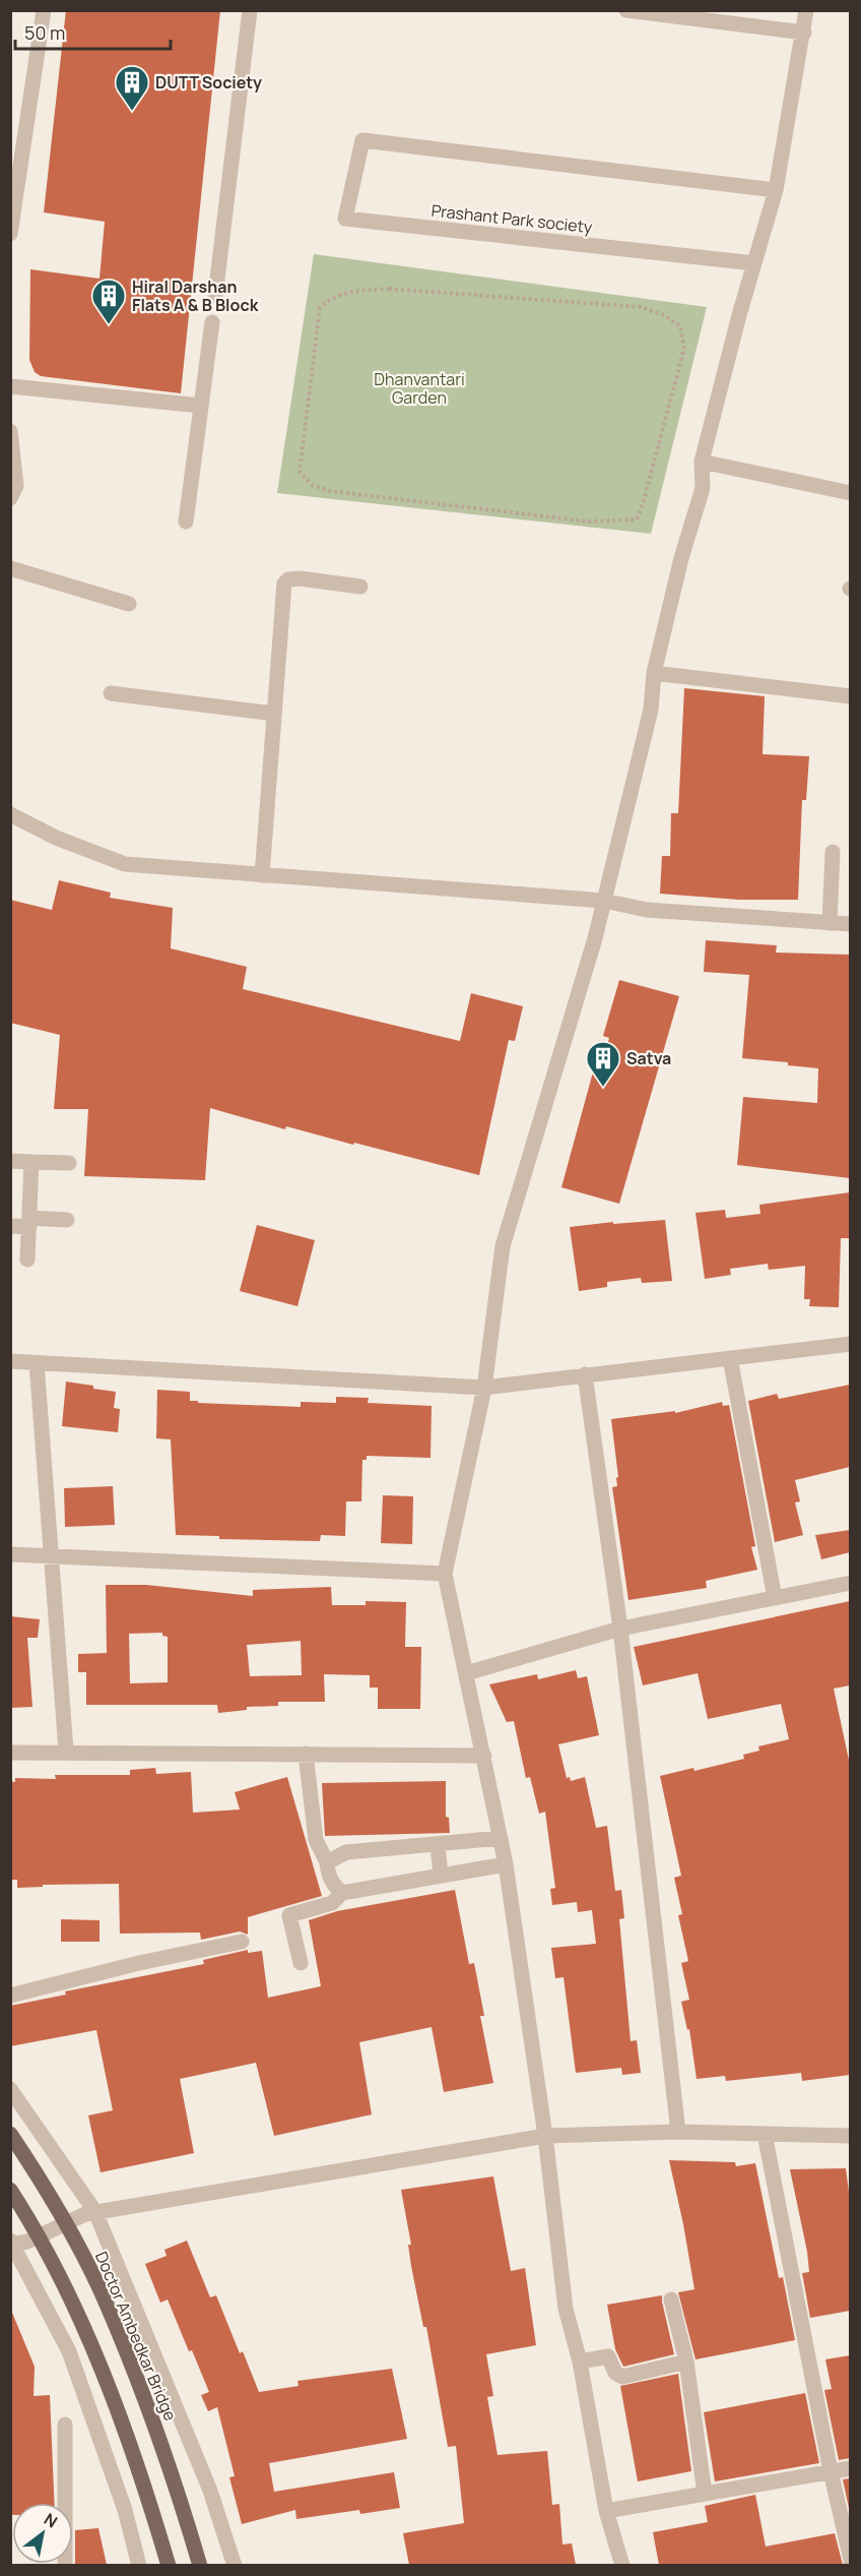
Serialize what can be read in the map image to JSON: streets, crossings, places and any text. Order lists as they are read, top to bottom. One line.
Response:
{"streets":{"main road":["Doctor Ambedkar Bridge"],"street":["Prashant Park society"]},"parks":["Dhanvantari Garden"],"places":{"building":["DUTT Society","Hiral Darshan Flats A & B Block","Satva"]},"scale_bar":"50 m","north":"top right"}
